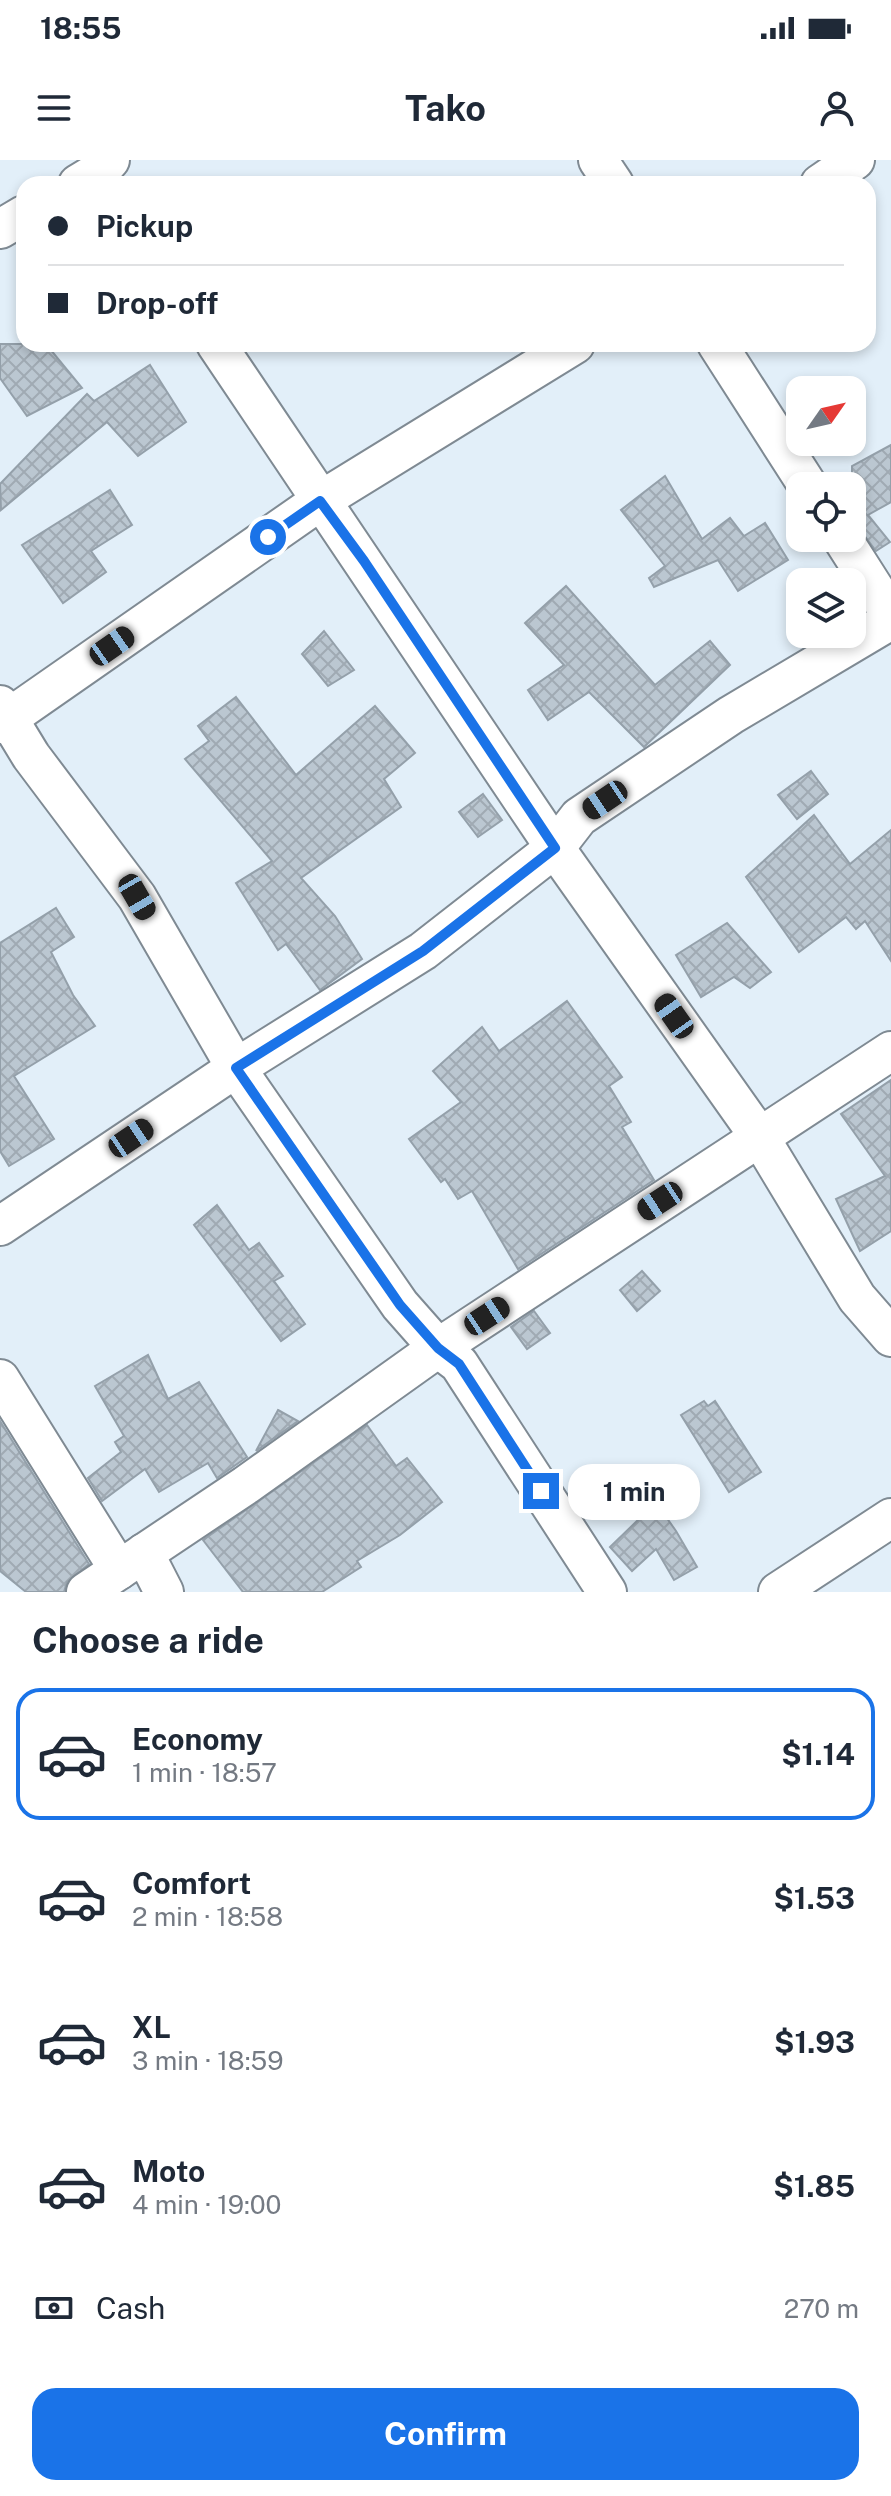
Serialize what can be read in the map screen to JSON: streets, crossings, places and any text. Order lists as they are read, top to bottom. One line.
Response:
{"north":"top right","page":{"status":"18:55","header":"Tako","banner":["Pickup","Drop-off"],"bubble":"1 min","heading":"Choose a ride","list":[{"name":"Economy","note":"1 min · 18:57","value":"$1.14"},{"name":"Comfort","note":"2 min · 18:58","value":"$1.53"},{"name":"XL","note":"3 min · 18:59","value":"$1.93"},{"name":"Moto","note":"4 min · 19:00","value":"$1.85"}],"pay":["Cash","270 m"],"buttons":"Confirm"}}
